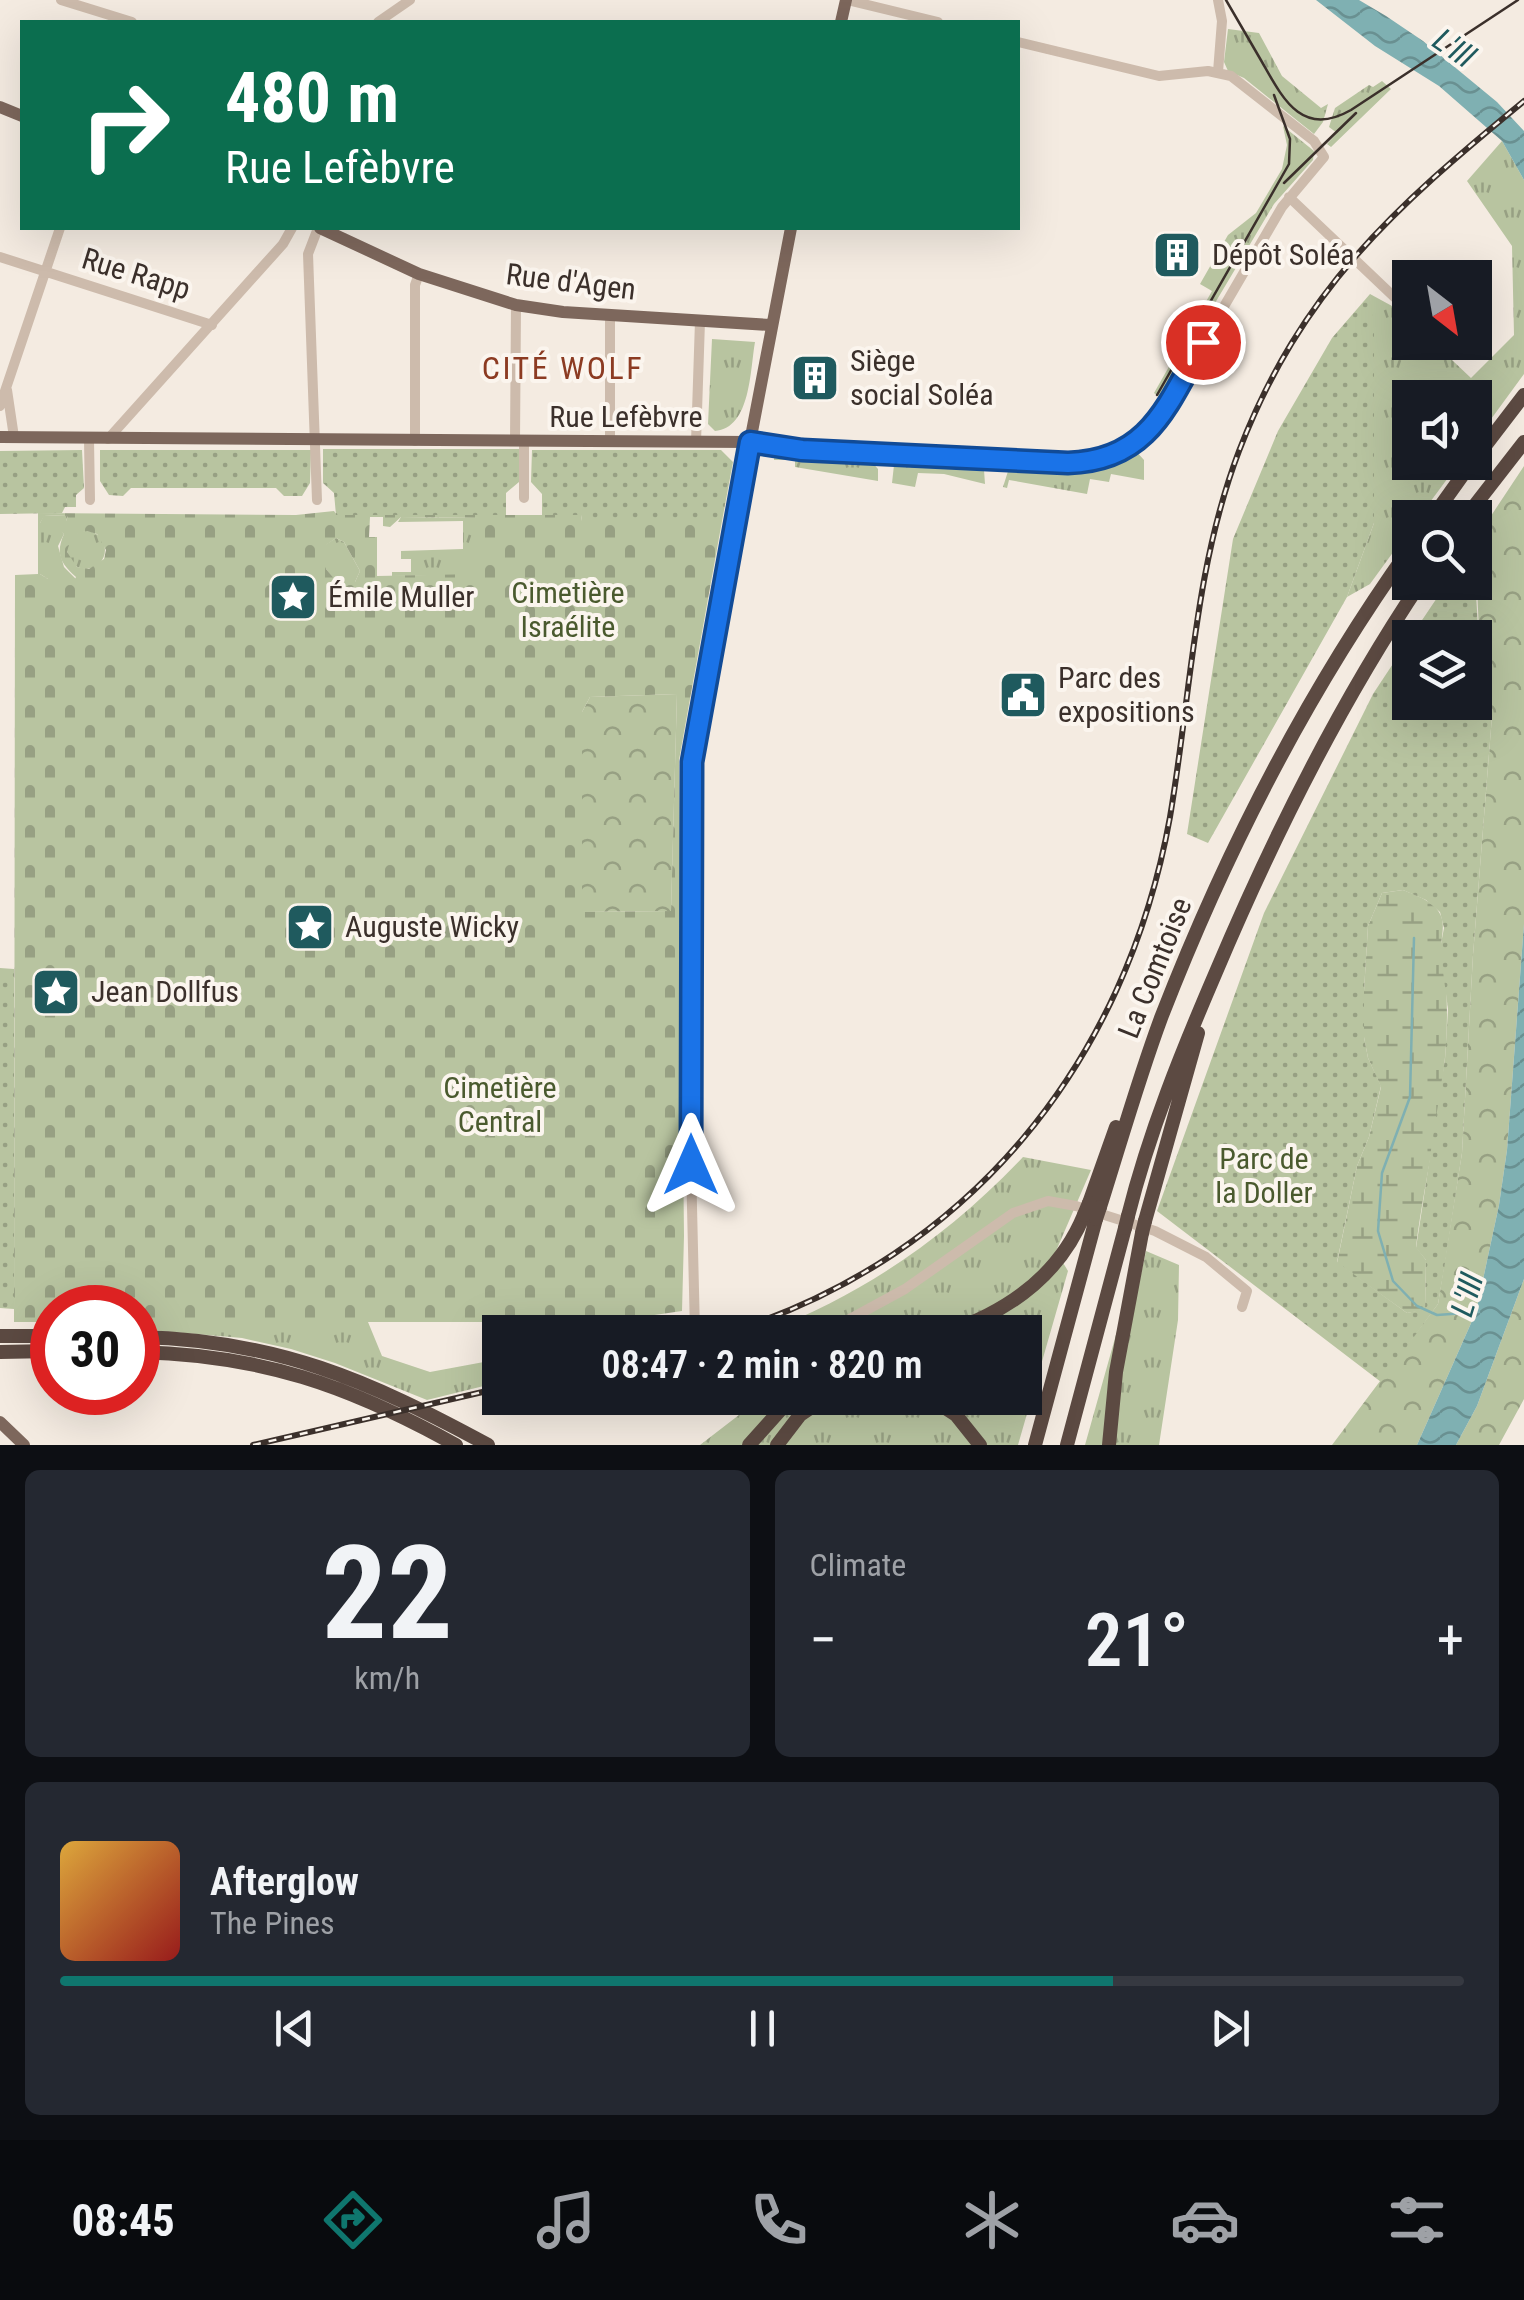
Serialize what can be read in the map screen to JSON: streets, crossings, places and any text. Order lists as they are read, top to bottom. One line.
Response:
{"streets":{"highway":["La Comtoise"],"main road":["Rue d'Agen","Rue Lefèbvre"],"street":["Rue Rapp"]},"districts":["CITÉ WOLF"],"water":["L'Ill"],"parks":["Cimetière Israélite","Cimetière Central","Parc de la Doller"],"places":{"building":["Dépôt Soléa","Siège social Soléa"],"place":["Émile Muller","Auguste Wicky","Jean Dollfus"],"public building":["Parc des expositions"]},"north":"bottom right","page":{"turn":["480 m","Rue Lefèbvre"],"limit":"30","trip":"08:47 · 2 min · 820 m","tile":[["22","km/h"],"Climate"],"heat":["−","21°","+"],"song":["Afterglow","The Pines"],"tabs":"08:45"}}
